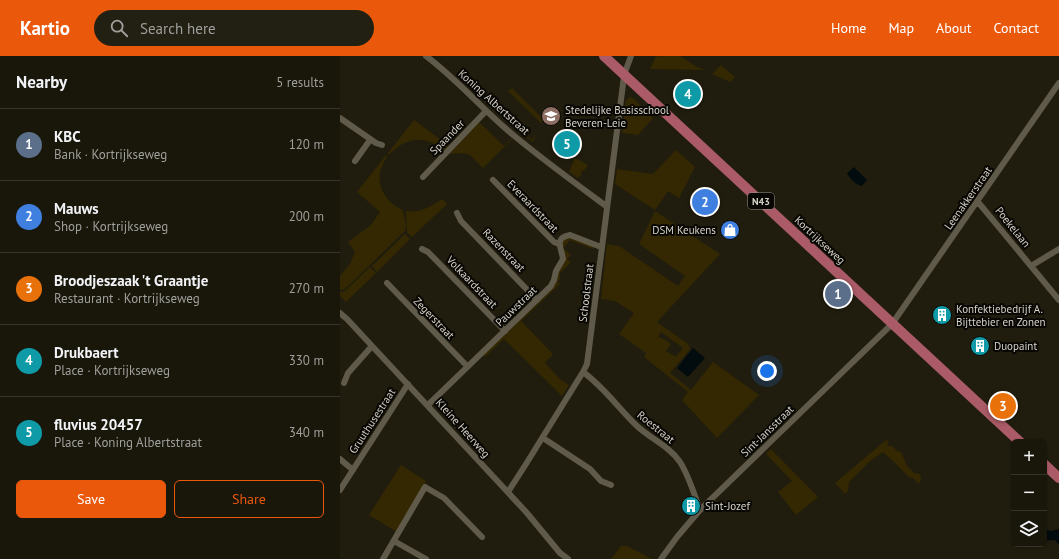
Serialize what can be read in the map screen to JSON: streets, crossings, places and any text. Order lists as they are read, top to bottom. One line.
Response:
{"streets":{"main road":["N43","Kortrijkseweg"],"street":["Koning Albertstraat","Spaander","Leenakkerstraat","Everaardstraat","Poekelaan","Razenstraat","Volkaardstraat","Schoolstraat","Pauwstraat","Zegerstraat","Gruuthusestraat","Roestraat","Kleine Heerweg","Sint-Jansstraat"]},"crossings":[["Koning Albertstraat","Spaander"],["Koning Albertstraat","Schoolstraat"],["Leenakkerstraat","Poekelaan"],["Leenakkerstraat","Kortrijkseweg"],["Leenakkerstraat","Sint-Jansstraat"],["Everaardstraat","Pauwstraat"],["Kortrijkseweg","Schoolstraat"],["Kortrijkseweg","Sint-Jansstraat"],["Razenstraat","Pauwstraat"],["Volkaardstraat","Pauwstraat"],["Schoolstraat","Roestraat"],["Schoolstraat","Kleine Heerweg"],["Pauwstraat","Zegerstraat"],["Pauwstraat","Kleine Heerweg"],["Gruuthusestraat","Kleine Heerweg"],["Roestraat","Sint-Jansstraat"]],"places":{"school or university":["Stedelijke Basisschool Beveren-Leie"],"shop":["DSM Keukens"],"building":["Konfektiebedrijf A. Bijttebier en Zonen","Duopaint","Sint-Jozef"]},"page":{"header":"Kartio","search":"Search here","nav":["Home","Map","About","Contact"],"heading":["Nearby","5 results"],"pins":["4","5","2","1","3"],"list":[{"mark":"1","name":"KBC","note":"Bank · Kortrijkseweg","value":"120 m"},{"mark":"2","name":"Mauws","note":"Shop · Kortrijkseweg","value":"200 m"},{"mark":"3","name":"Broodjeszaak 't Graantje","note":"Restaurant · Kortrijkseweg","value":"270 m"},{"mark":"4","name":"Drukbaert","note":"Place · Kortrijkseweg","value":"330 m"},{"mark":"5","name":"fluvius 20457","note":"Place · Koning Albertstraat","value":"340 m"}],"map_buttons":["+","−"],"buttons":["Save","Share"]}}
